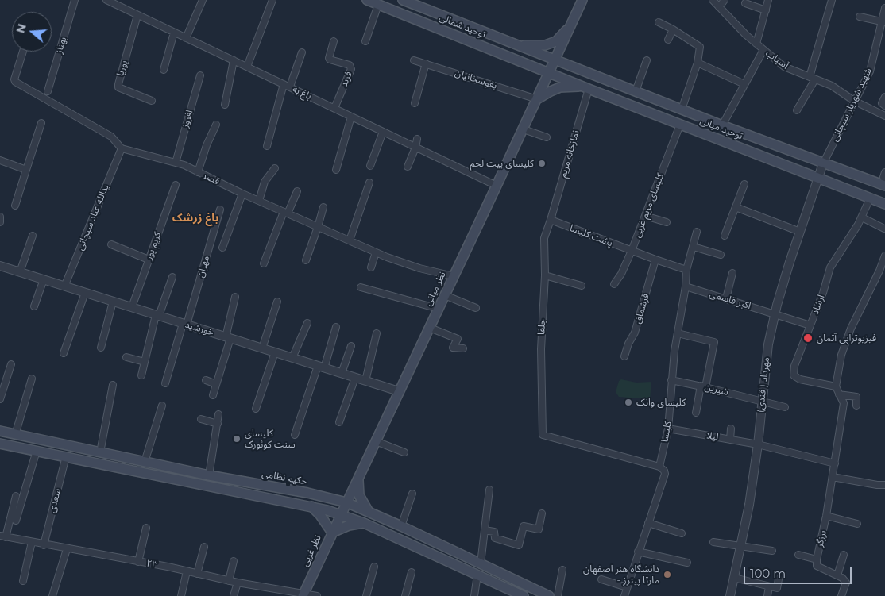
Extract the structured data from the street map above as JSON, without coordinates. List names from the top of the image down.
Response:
{
  "streets": {
    "main road": [
      "توحید شمالی",
      "توحید میانی",
      "نظر میانی",
      "حکیم نظامی",
      "نظر غربی"
    ],
    "street": [
      "بهناز",
      "آسیاب",
      "پوریا",
      "فرید",
      "بغوسخانیان",
      "باغ به",
      "شهید شهریار سیچانی",
      "افروز",
      "نمازخانه مریم",
      "قصر",
      "کلیسای مریم غربی",
      "یدالله عباد سیچانی",
      "پشت کلیسا",
      "کریم پور",
      "مهران",
      "اکبر قاسمی",
      "ارشاد",
      "قرشماق",
      "جلفا",
      "خورشید",
      "مهرداد ( قندی)",
      "شیرین",
      "کلیسا",
      "لیلا",
      "سعدی",
      "برزگر",
      "۲۳"
    ]
  },
  "crossings": [
    ["توحید شمالی", "توحید میانی"],
    ["توحید شمالی", "نظر میانی"],
    ["آسیاب", "شهید شهریار سیچانی"],
    ["پوریا", "باغ به"],
    ["فرید", "باغ به"],
    ["بغوسخانیان", "نظر میانی"],
    ["باغ به", "نظر میانی"],
    ["شهید شهریار سیچانی", "توحید میانی"],
    ["شهید شهریار سیچانی", "مهرداد ( قندی)"],
    ["افروز", "قصر"],
    ["توحید میانی", "نمازخانه مریم"],
    ["توحید میانی", "کلیسای مریم غربی"],
    ["توحید میانی", "نظر میانی"],
    ["توحید میانی", "ارشاد"],
    ["توحید میانی", "مهرداد ( قندی)"],
    ["نمازخانه مریم", "پشت کلیسا"],
    ["نمازخانه مریم", "جلفا"],
    ["قصر", "یدالله عباد سیچانی"],
    ["قصر", "نظر میانی"],
    ["کلیسای مریم غربی", "پشت کلیسا"],
    ["یدالله عباد سیچانی", "خورشید"],
    ["پشت کلیسا", "جلفا"],
    ["کریم پور", "خورشید"],
    ["مهران", "خورشید"],
    ["نظر میانی", "خورشید"],
    ["نظر میانی", "حکیم نظامی"],
    ["نظر میانی", "نظر غربی"],
    ["اکبر قاسمی", "ارشاد"],
    ["اکبر قاسمی", "مهرداد ( قندی)"],
    ["اکبر قاسمی", "کلیسا"],
    ["جلفا", "کلیسا"],
    ["مهرداد ( قندی)", "شیرین"],
    ["مهرداد ( قندی)", "لیلا"],
    ["شیرین", "کلیسا"],
    ["کلیسا", "لیلا"],
    ["لیلا", "برزگر"],
    ["سعدی", "۲۳"],
    ["نظر غربی", "۲۳"]
  ],
  "districts": ["باغ زرشک"],
  "places": [
    "کلیسای بیت لحم",
    "فیزیوتراپی آتمان",
    "کلیسای وانک",
    "کلیسای سنت کوئورک",
    "دانشگاه هنر اصفهان - مارتا پیترز"
  ],
  "scale_bar": "100 m",
  "north": "left"
}
